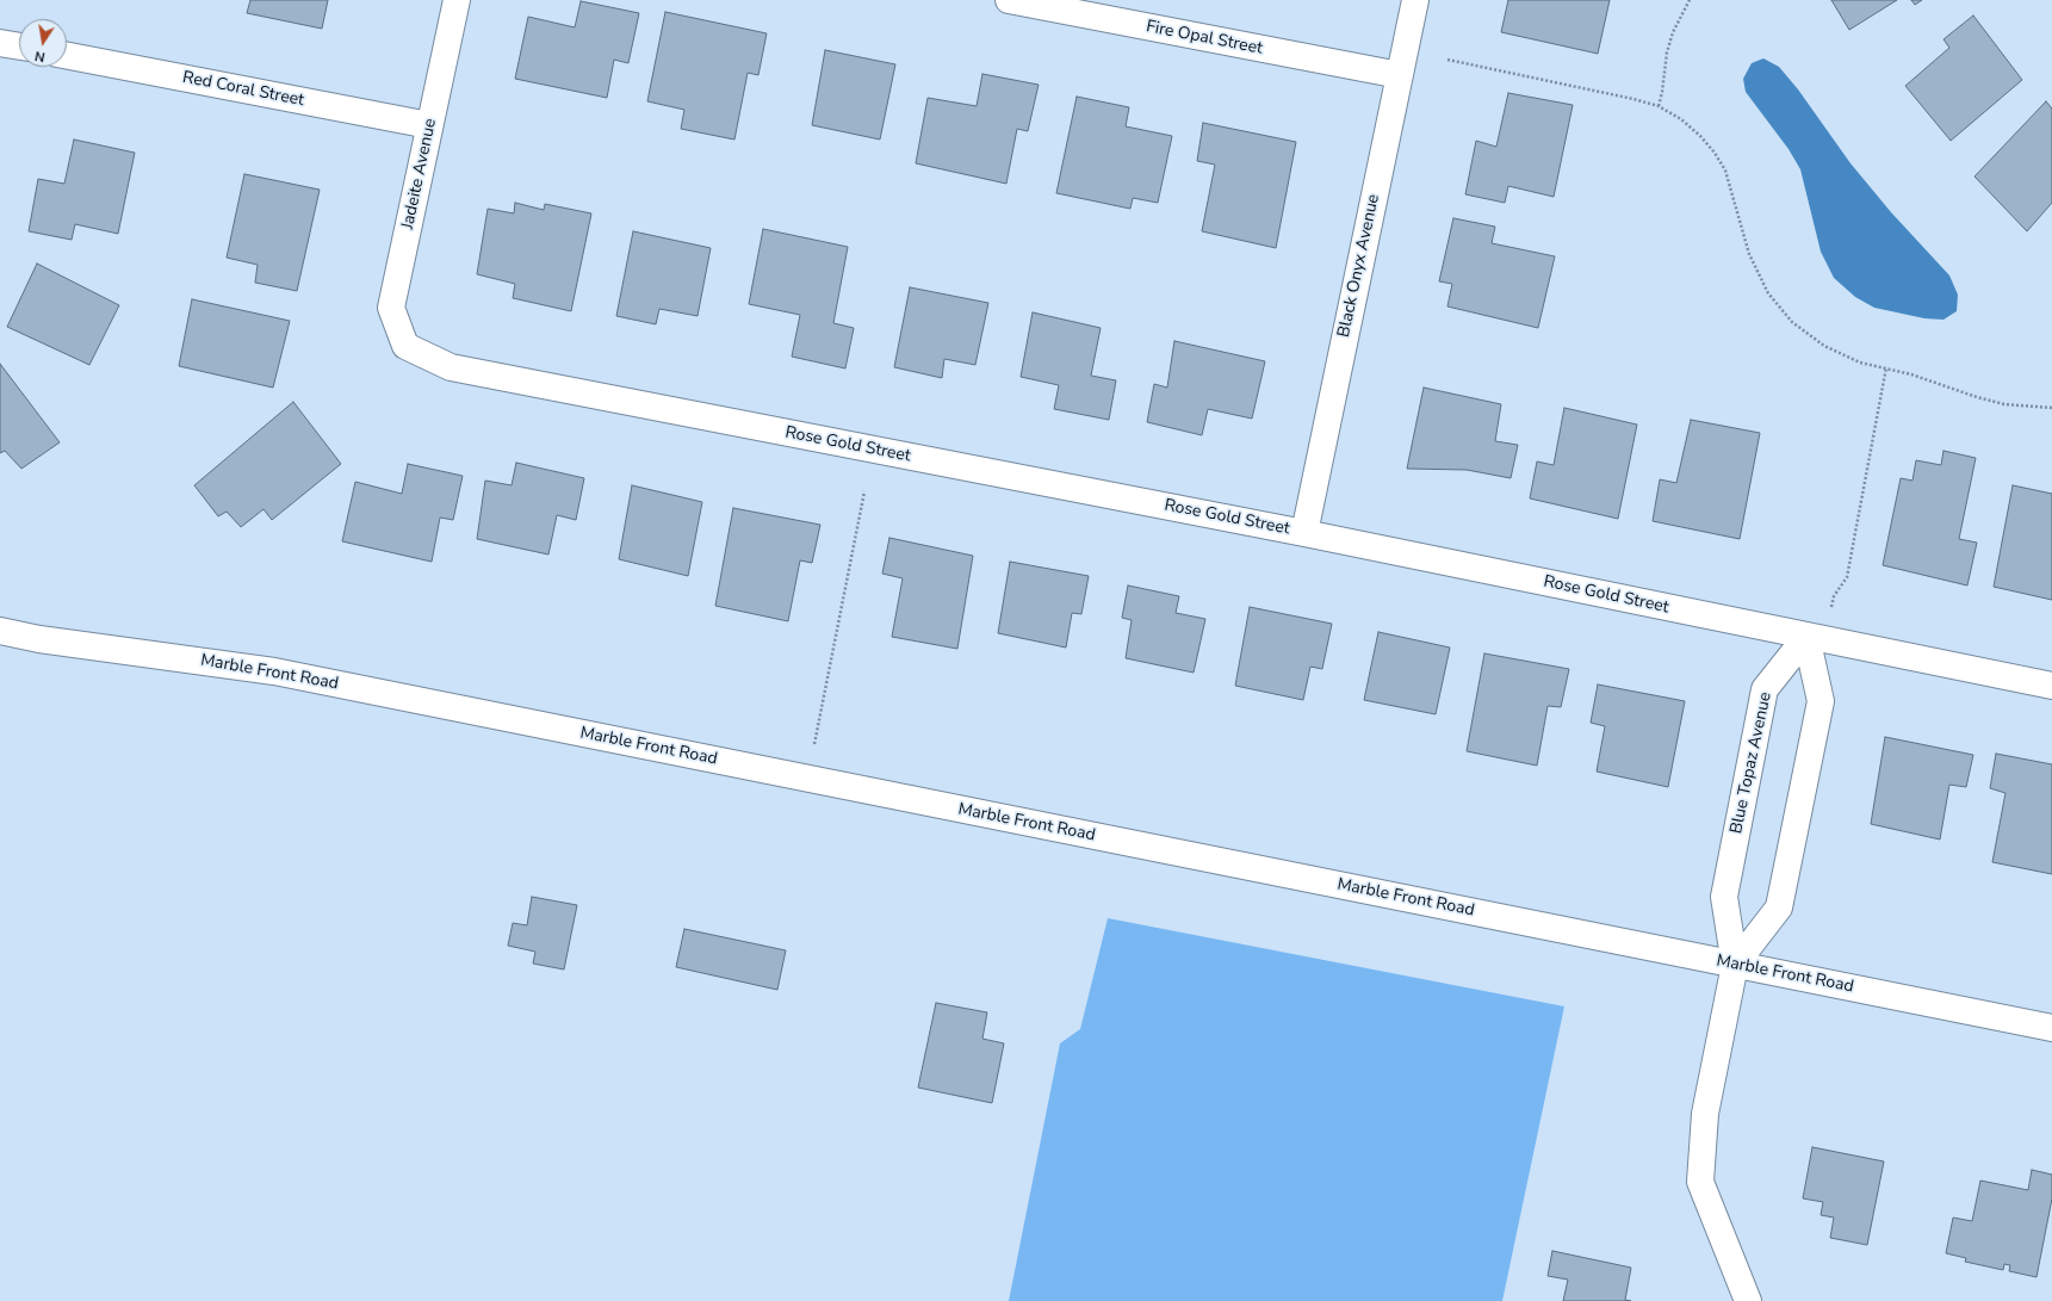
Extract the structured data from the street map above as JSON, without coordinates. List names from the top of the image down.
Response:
{
  "streets": {
    "street": [
      "Fire Opal Street",
      "Red Coral Street",
      "Jadeite Avenue",
      "Black Onyx Avenue",
      "Rose Gold Street",
      "Marble Front Road",
      "Blue Topaz Avenue"
    ]
  },
  "crossings": [
    ["Fire Opal Street", "Black Onyx Avenue"],
    ["Red Coral Street", "Jadeite Avenue"],
    ["Jadeite Avenue", "Rose Gold Street"],
    ["Black Onyx Avenue", "Rose Gold Street"],
    ["Rose Gold Street", "Blue Topaz Avenue"],
    ["Marble Front Road", "Blue Topaz Avenue"]
  ],
  "north": "bottom"
}
